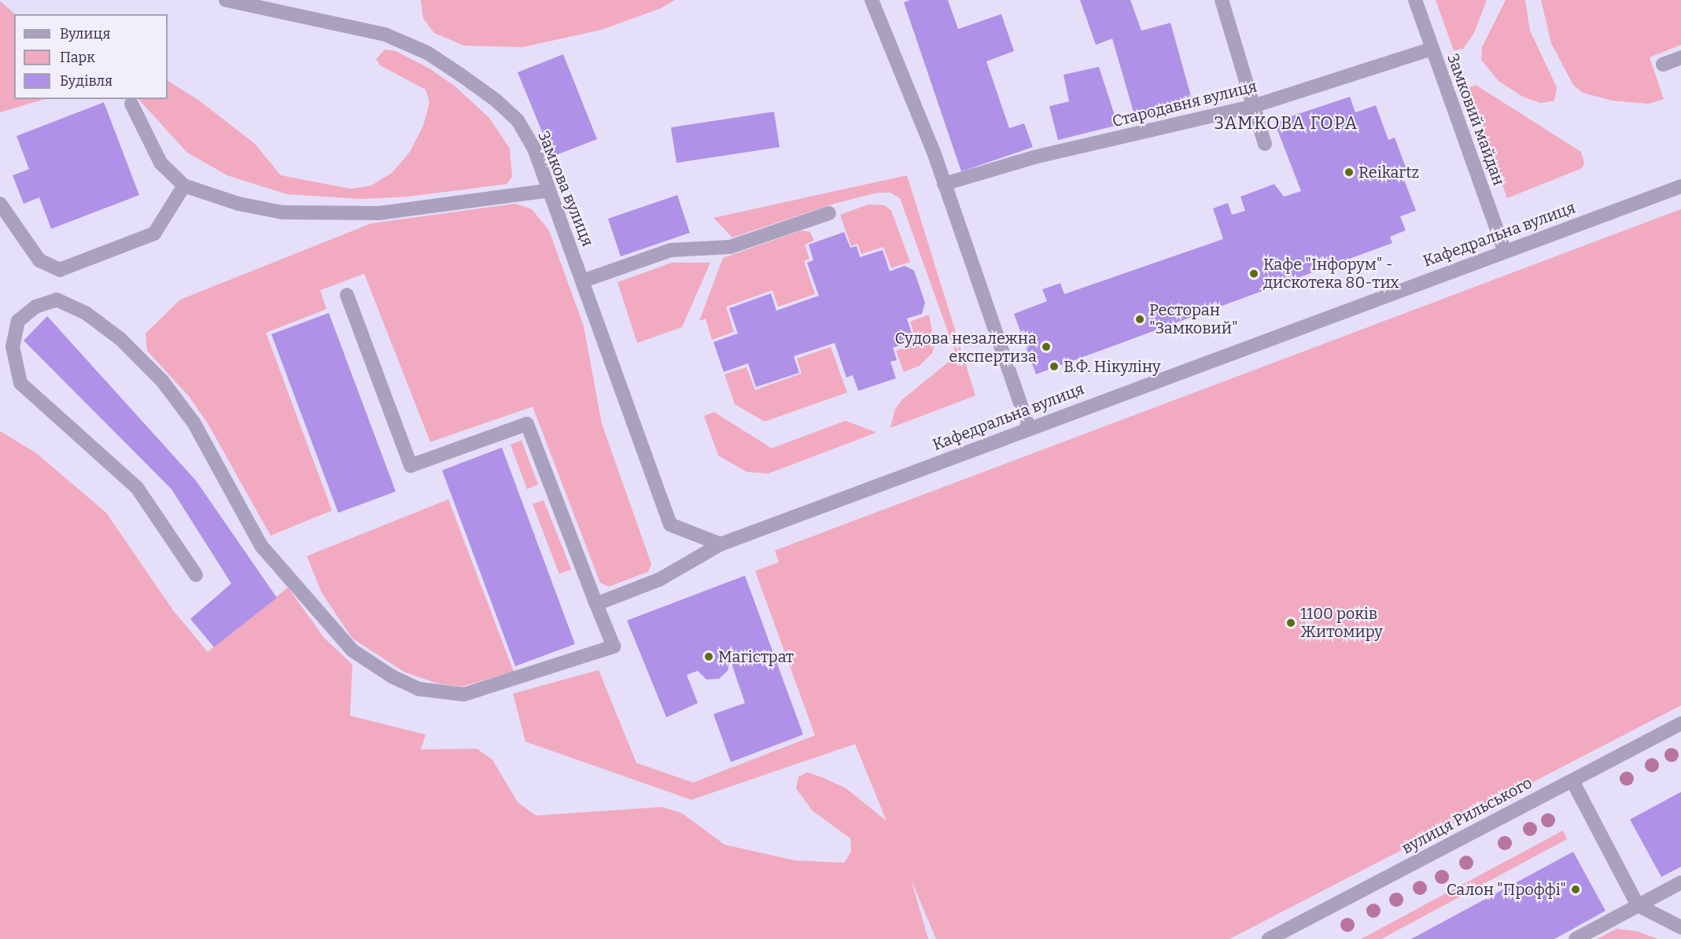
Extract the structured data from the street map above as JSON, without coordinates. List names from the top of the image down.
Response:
{
  "streets": {
    "street": [
      "Стародавня вулиця",
      "Замковий майдан",
      "Замкова вулиця",
      "Кафедральна вулиця",
      "вулиця Рильського"
    ]
  },
  "crossings": [
    ["Стародавня вулиця", "Замковий майдан"],
    ["Замковий майдан", "Кафедральна вулиця"],
    ["Замкова вулиця", "Кафедральна вулиця"]
  ],
  "districts": ["ЗАМКОВА ГОРА"],
  "places": [
    "Reikartz",
    "Кафе \"Інфорум\" - дискотека 80-тих",
    "Ресторан \"Замковий\"",
    "Судова незалежна експертиза",
    "В.Ф. Нікуліну",
    "1100 років Житомиру",
    "Магістрат",
    "Салон \"Проффі\""
  ],
  "legend": ["Вулиця", "Парк", "Будівля"]
}
